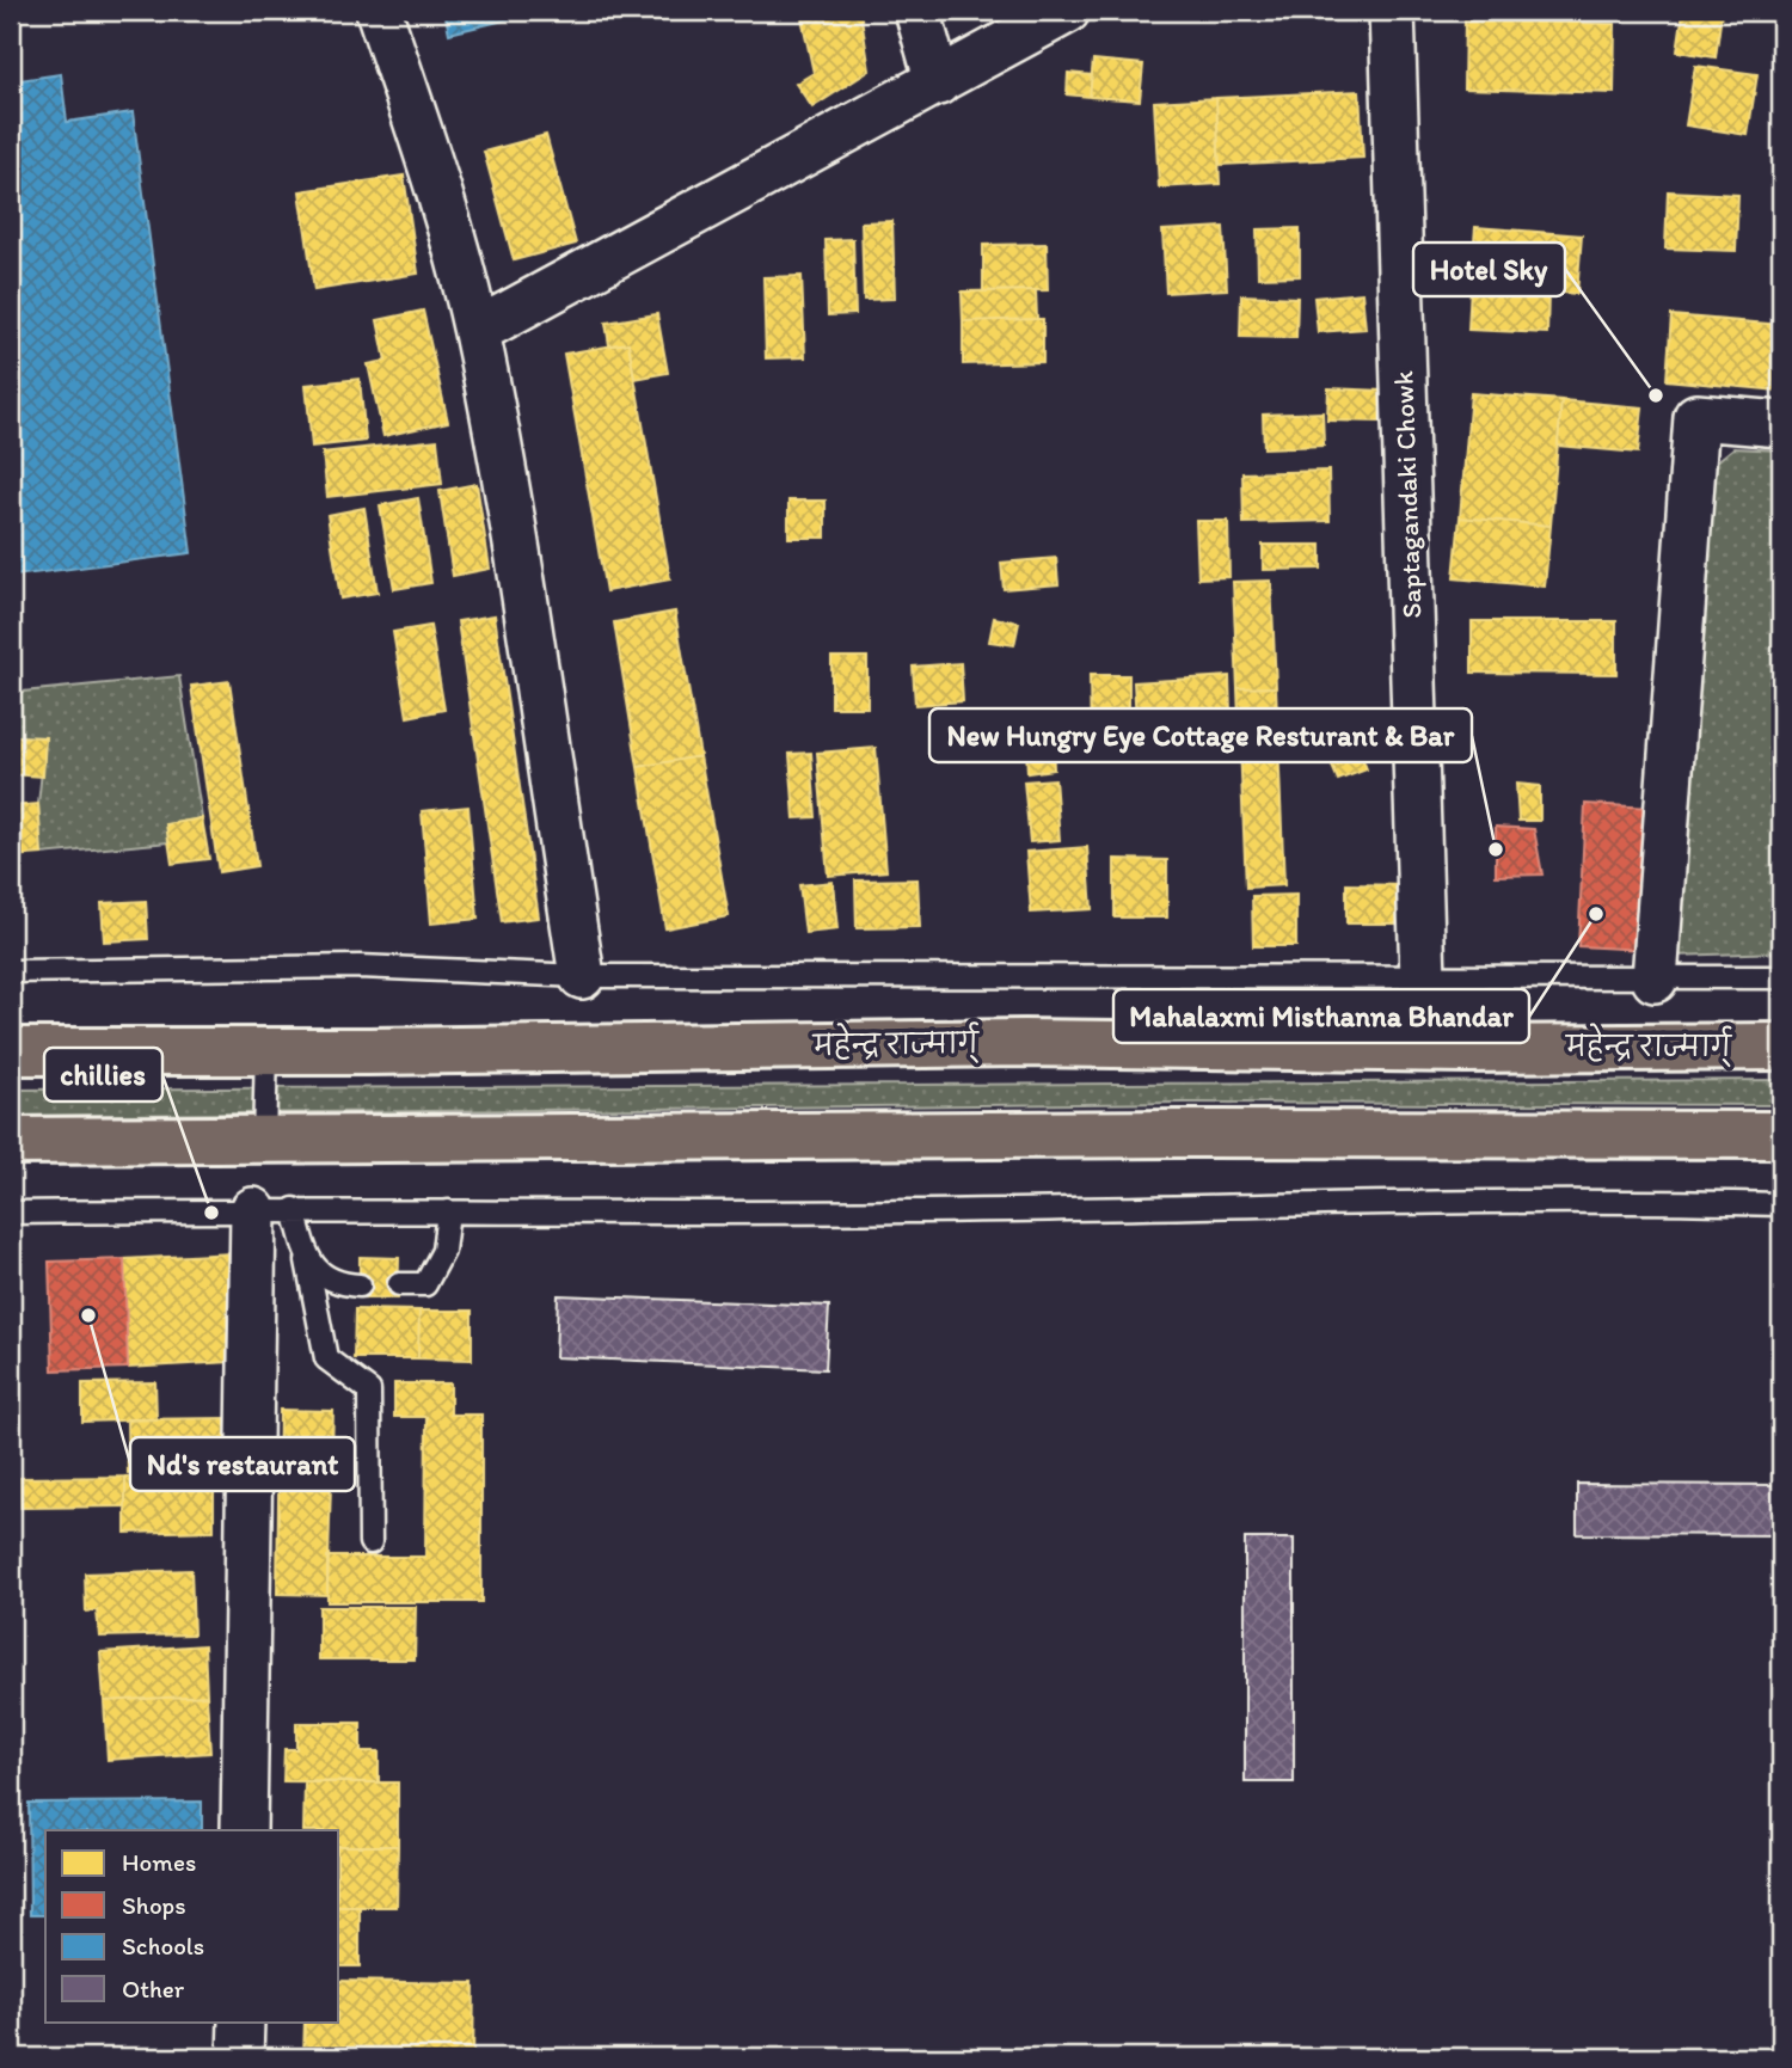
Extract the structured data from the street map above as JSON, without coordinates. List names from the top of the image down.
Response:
{
  "streets": {
    "highway": ["महेन्द्र राज्मार्ग्"],
    "street": ["Saptagandaki Chowk"]
  },
  "places": [
    "Hotel Sky",
    "New Hungry Eye Cottage Resturant & Bar",
    "Mahalaxmi Misthanna Bhandar",
    "chillies",
    "Nd's restaurant"
  ],
  "legend": [
    "Homes",
    "Shops",
    "Schools",
    "Other"
  ]
}
